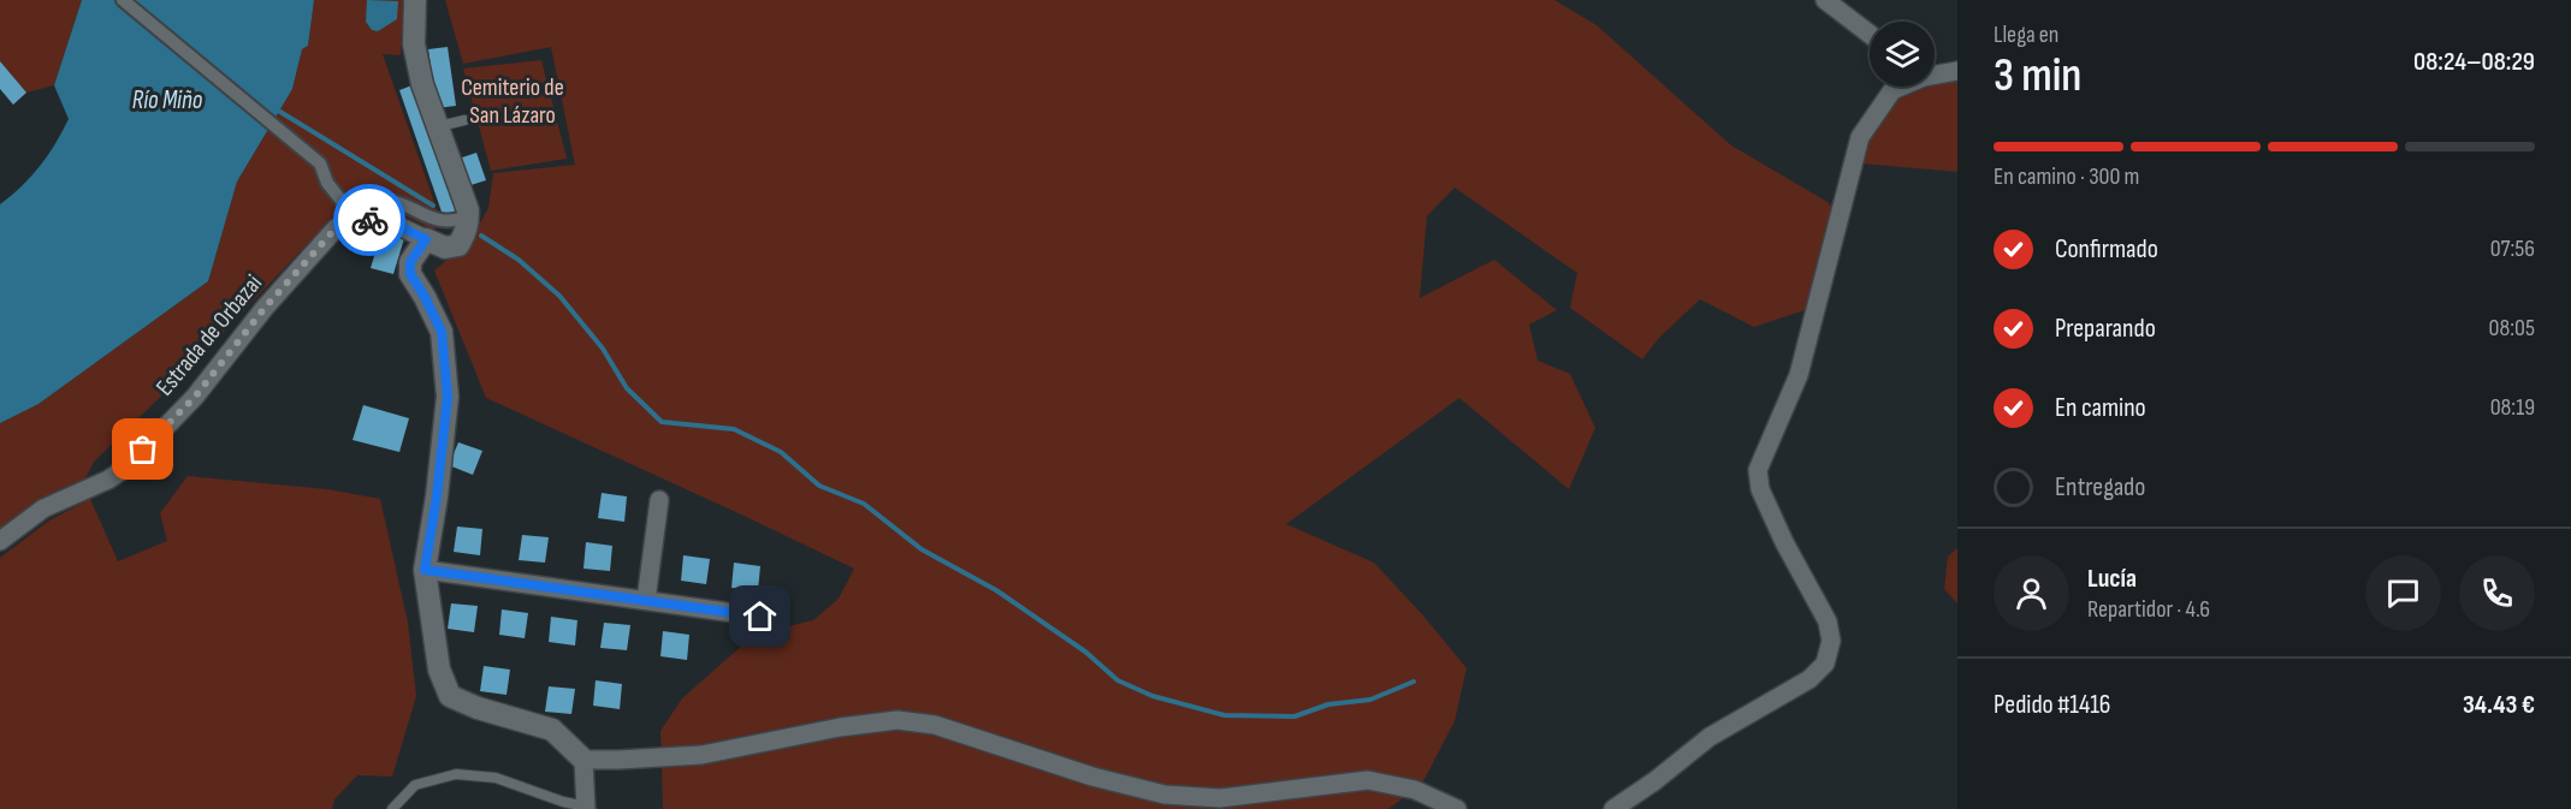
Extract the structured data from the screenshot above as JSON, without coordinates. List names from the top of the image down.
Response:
{
  "streets": {
    "street": ["Estrada de Orbazai"]
  },
  "water": ["Río Miño"],
  "parks": ["Cemiterio de San Lázaro"],
  "page": {
    "heading": ["3 min", "Llega en", "08:24–08:29"],
    "panel": [
      "Lucía",
      "Repartidor · 4.6",
      "Pedido #1416",
      "34.43 €"
    ],
    "bar": "En camino · 300 m",
    "list": [
      ["Confirmado", "07:56"],
      ["Preparando", "08:05"],
      ["En camino", "08:19"],
      "Entregado"
    ]
  }
}
